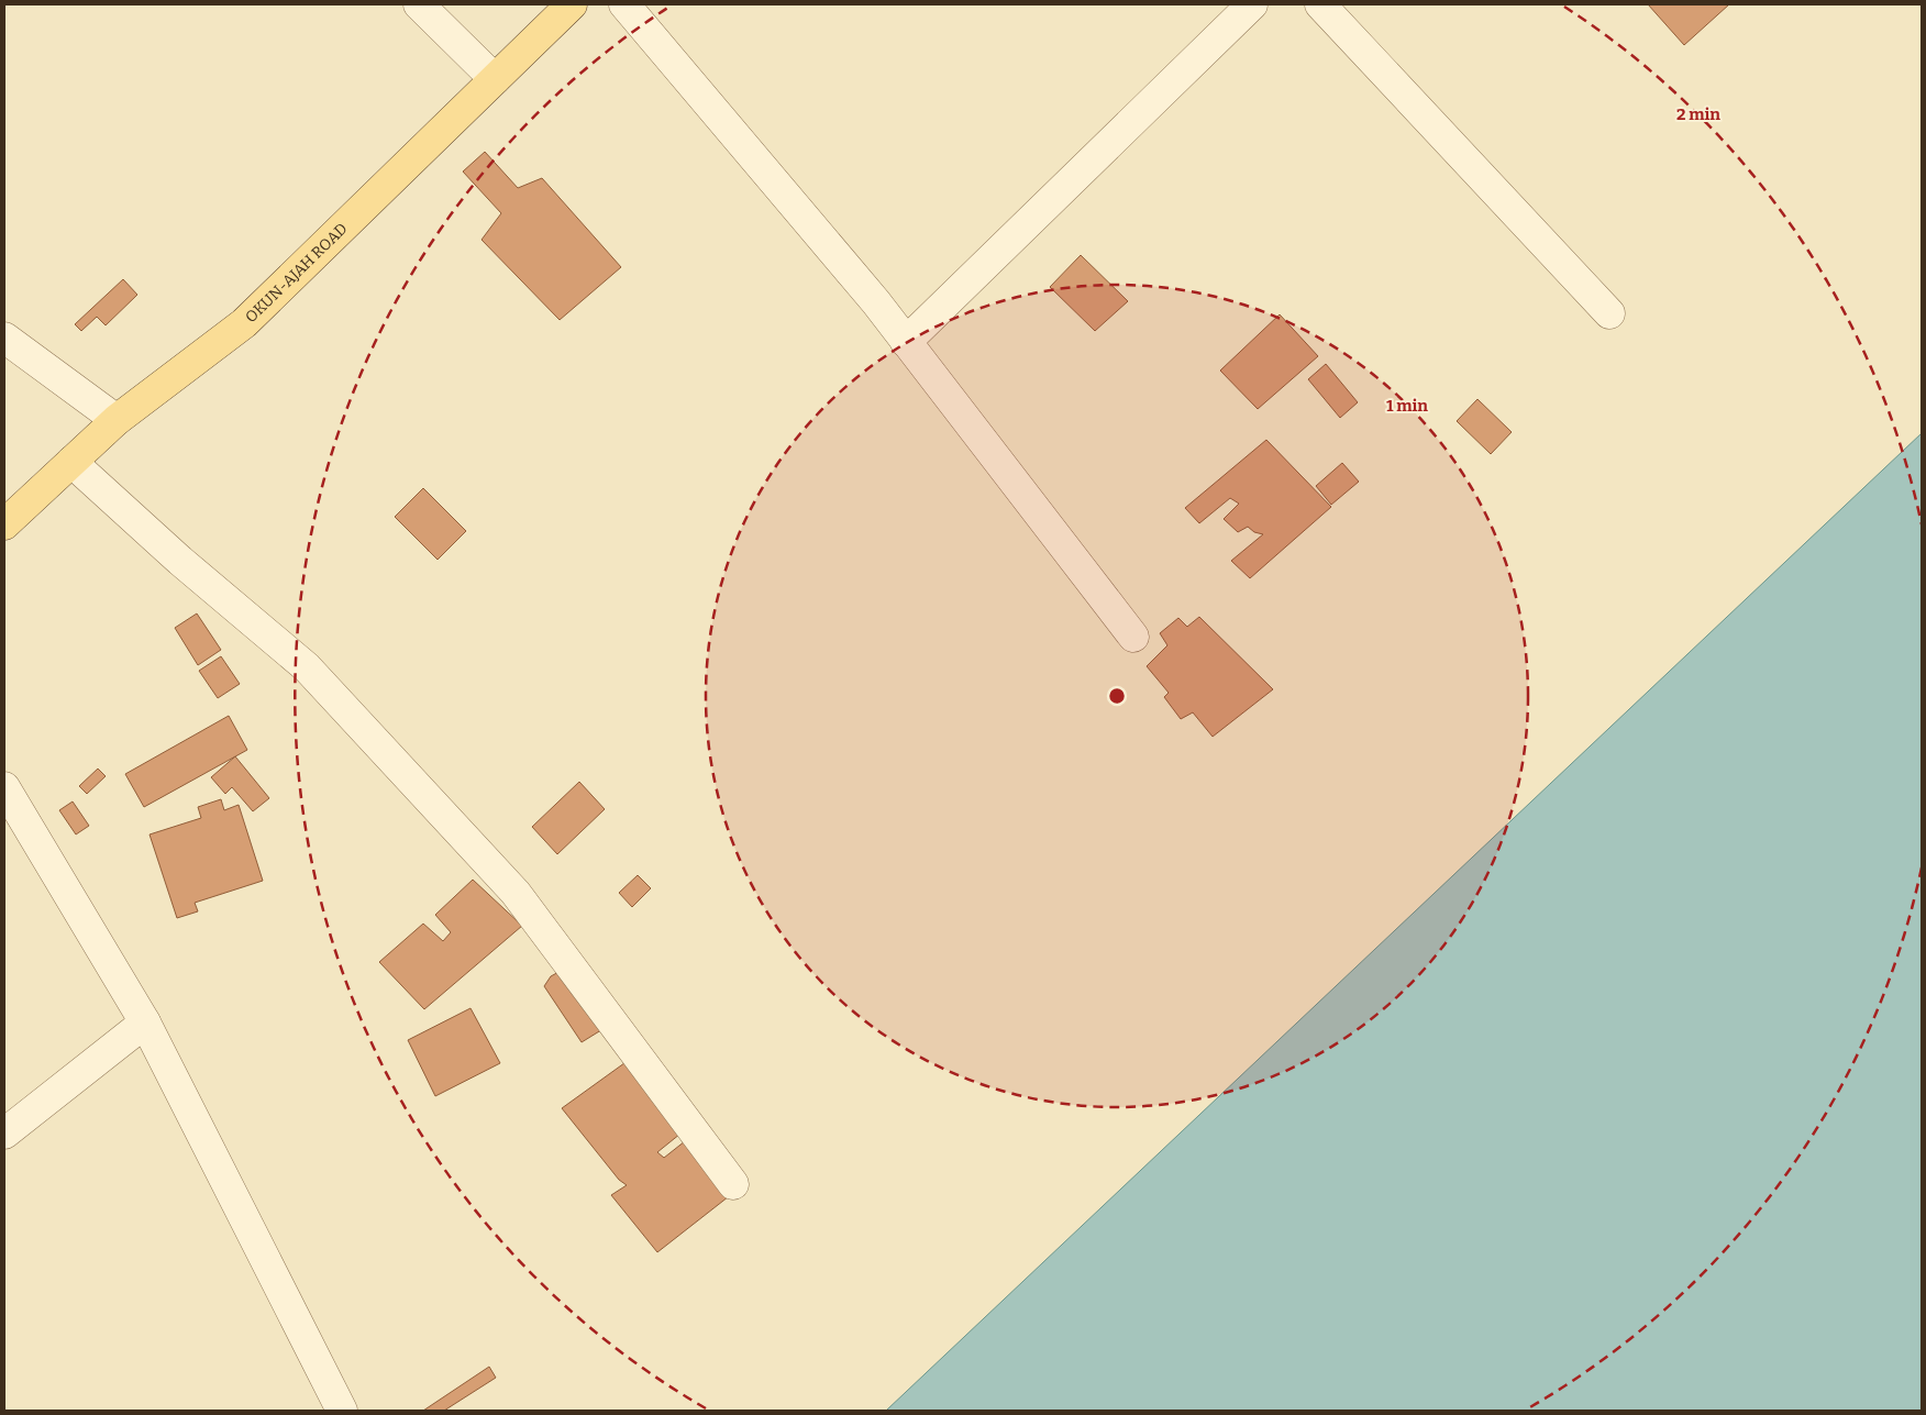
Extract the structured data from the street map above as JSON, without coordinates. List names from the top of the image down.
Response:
{
  "streets": {
    "main road": ["OKUN-AJAH ROAD"]
  },
  "rings": ["2 min", "1 min"]
}
